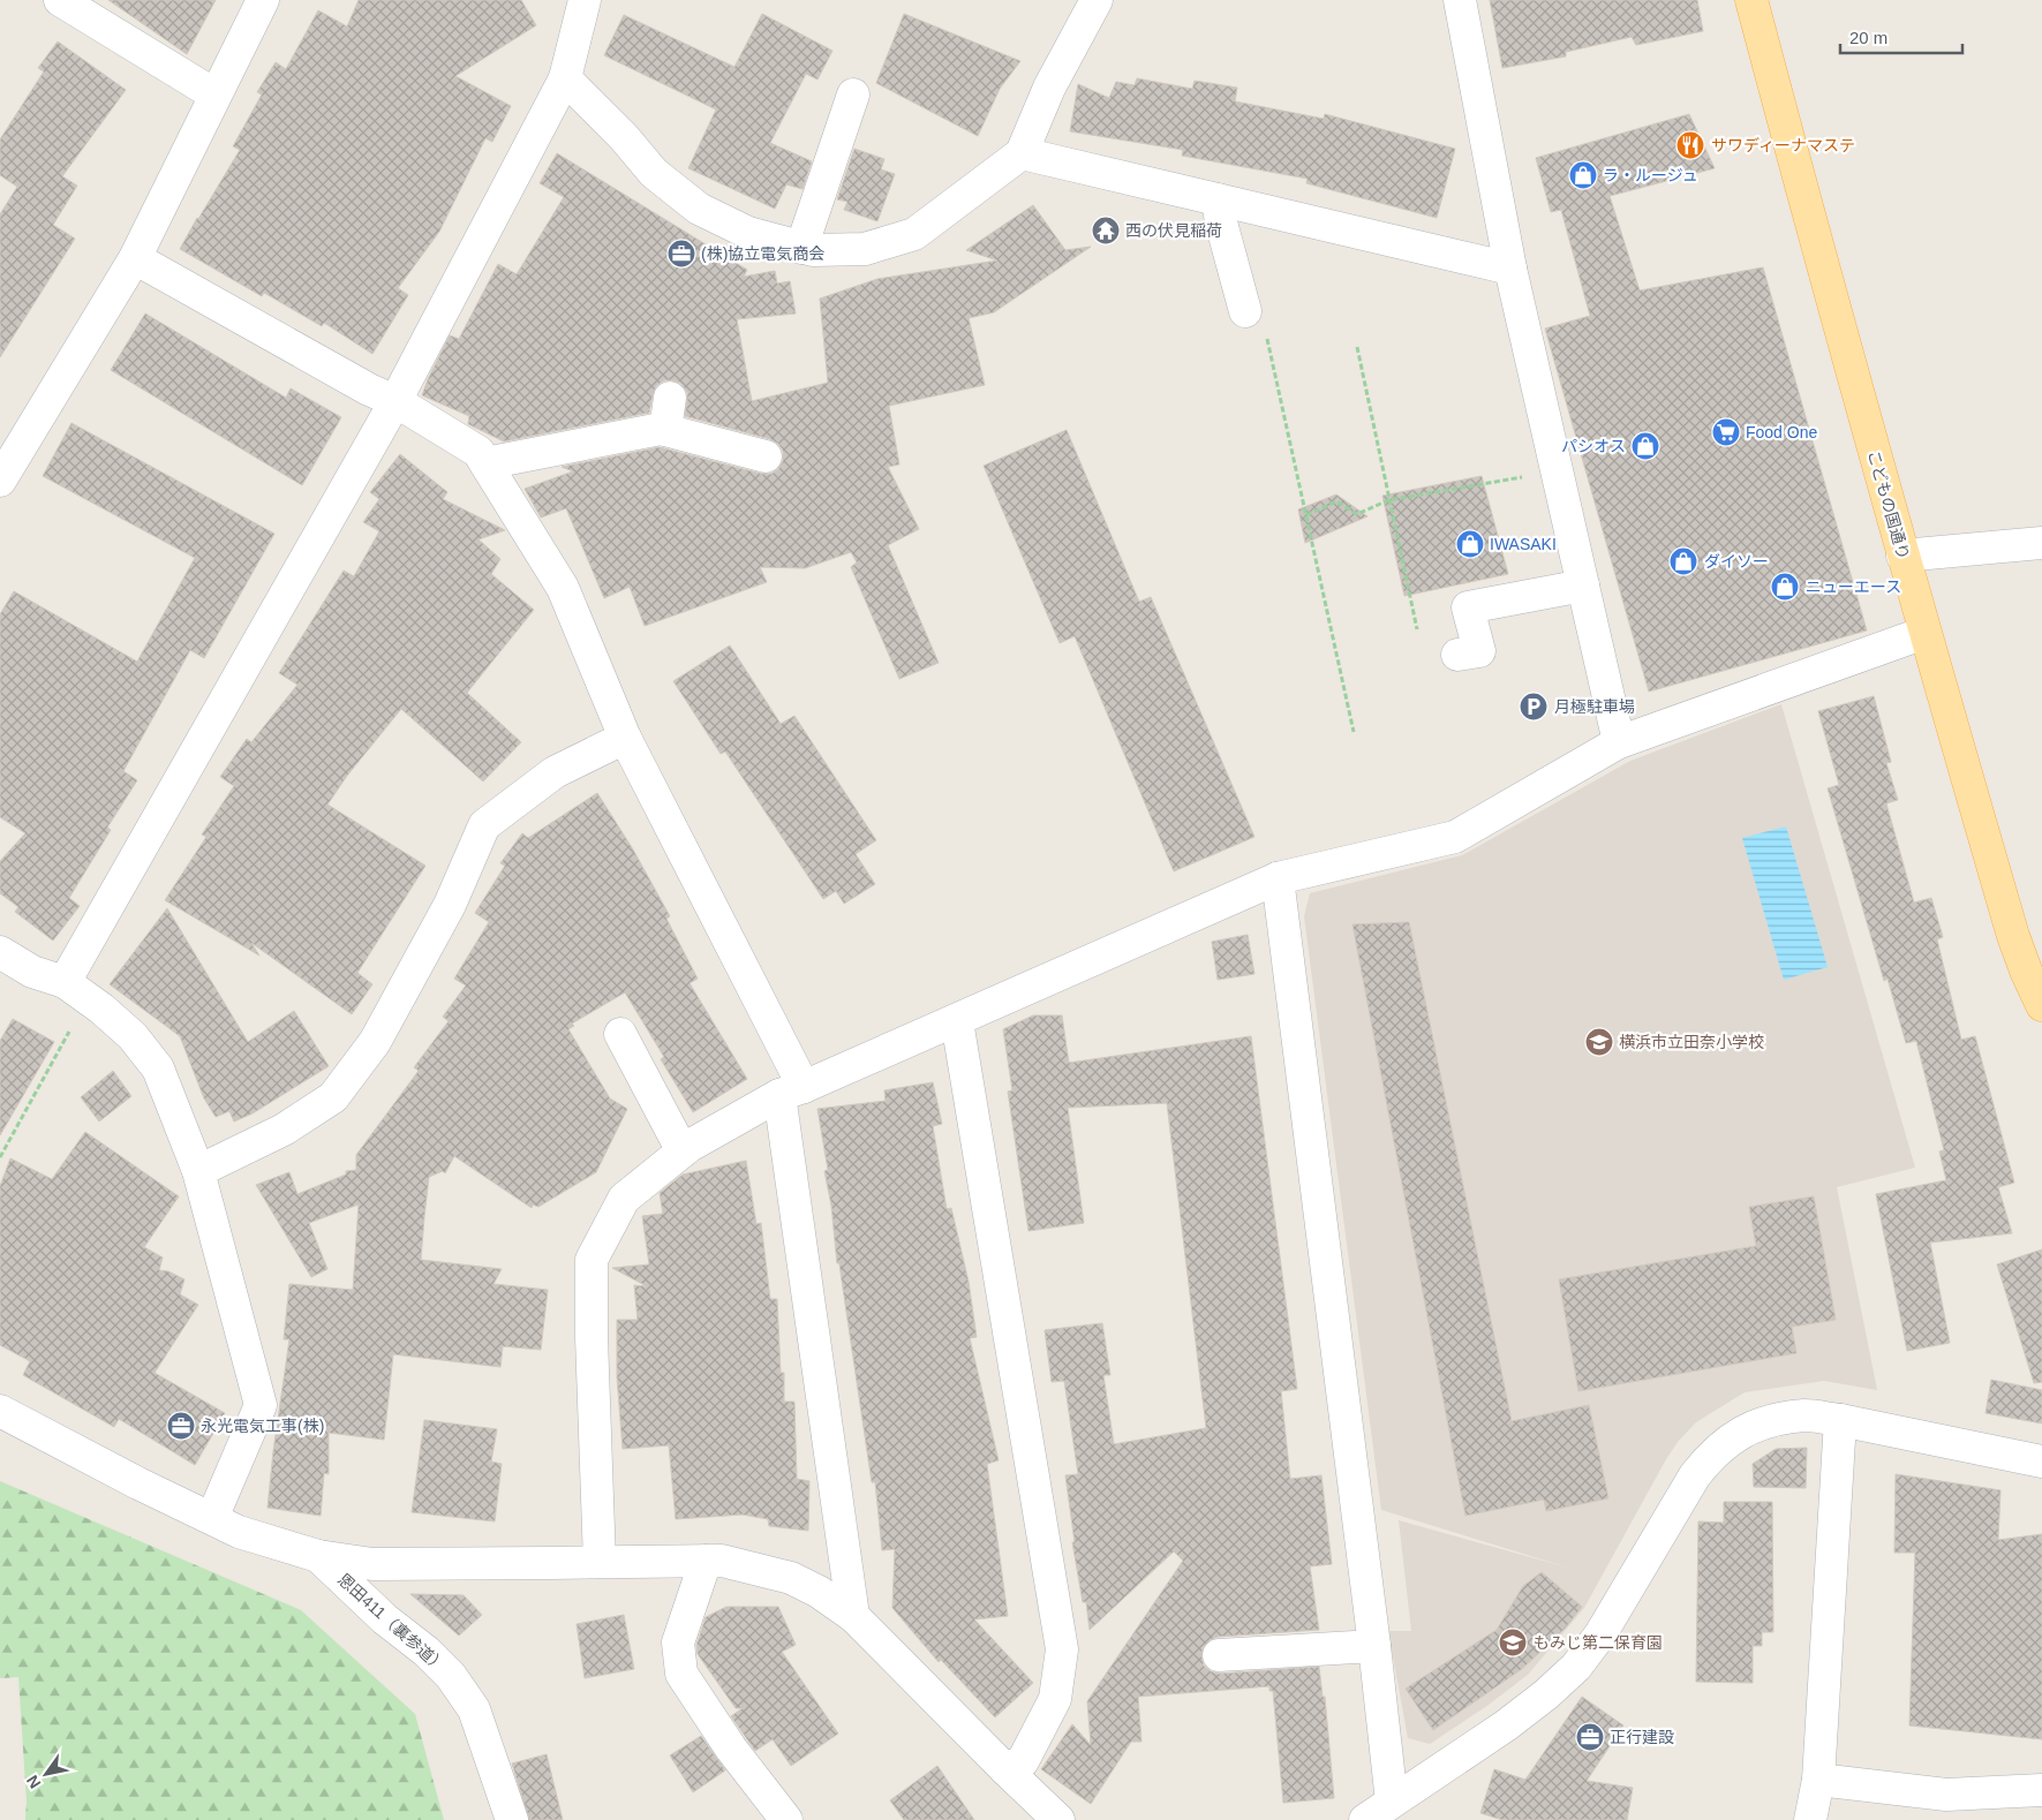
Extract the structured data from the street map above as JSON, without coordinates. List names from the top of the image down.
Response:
{
  "streets": {
    "main road": ["こどもの国通り"],
    "street": ["恩田411（裏参道）"]
  },
  "places": {
    "restaurant": ["サワディーナマステ"],
    "shop": [
      "ラ・ルージュ",
      "パシオス",
      "IWASAKI",
      "ダイソー",
      "ニューエース"
    ],
    "temple": ["西の伏見稲荷"],
    "office": ["(株)協立電気商会", "永光電気工事(株)", "正行建設"],
    "supermarket": ["Food One"],
    "parking": ["月極駐車場"],
    "school or university": ["横浜市立田奈小学校", "もみじ第二保育園"]
  },
  "scale_bar": "20 m",
  "north": "bottom left"
}
